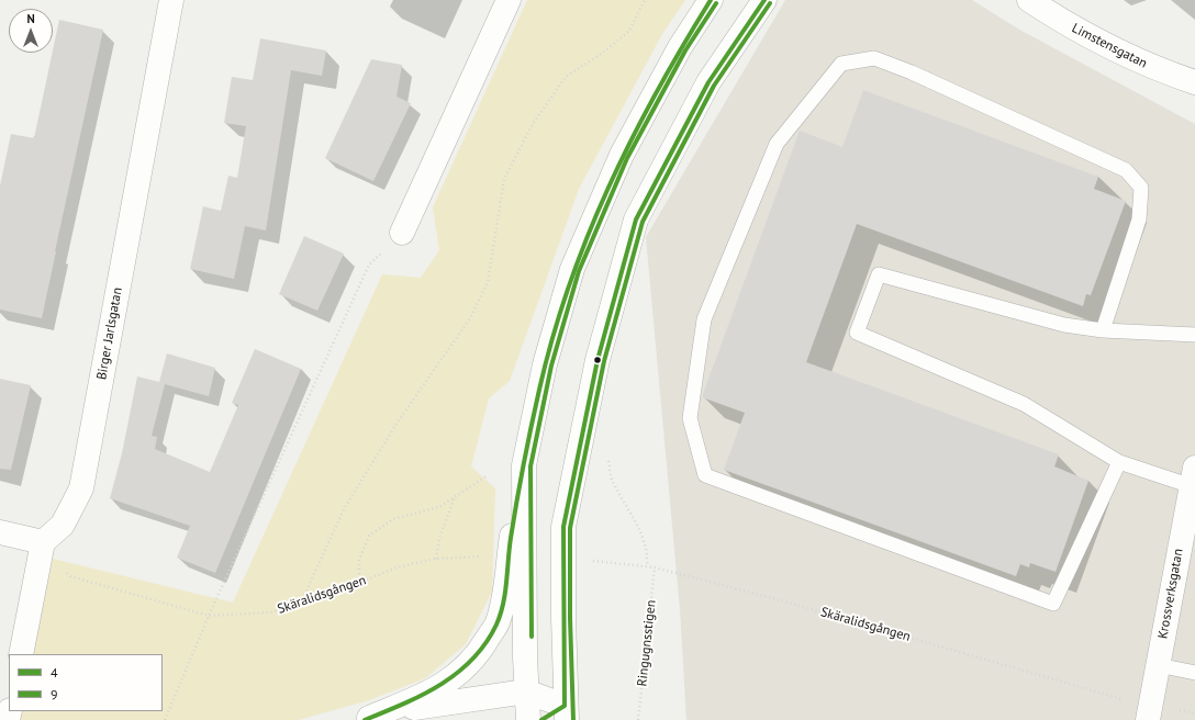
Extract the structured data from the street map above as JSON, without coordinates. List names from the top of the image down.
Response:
{
  "streets": {
    "main road": ["Limstensgatan", "Birger Jarlsgatan", "Krossverksgatan"],
    "path": ["Skäralidsgången", "Ringugnsstigen"]
  },
  "crossings": [
    ["Birger Jarlsgatan", "Skäralidsgången"],
    ["Krossverksgatan", "Skäralidsgången"],
    ["Skäralidsgången", "Ringugnsstigen"]
  ],
  "lines": ["transit line 4", "transit line 9"],
  "legend": ["4", "9"],
  "north": "top"
}
